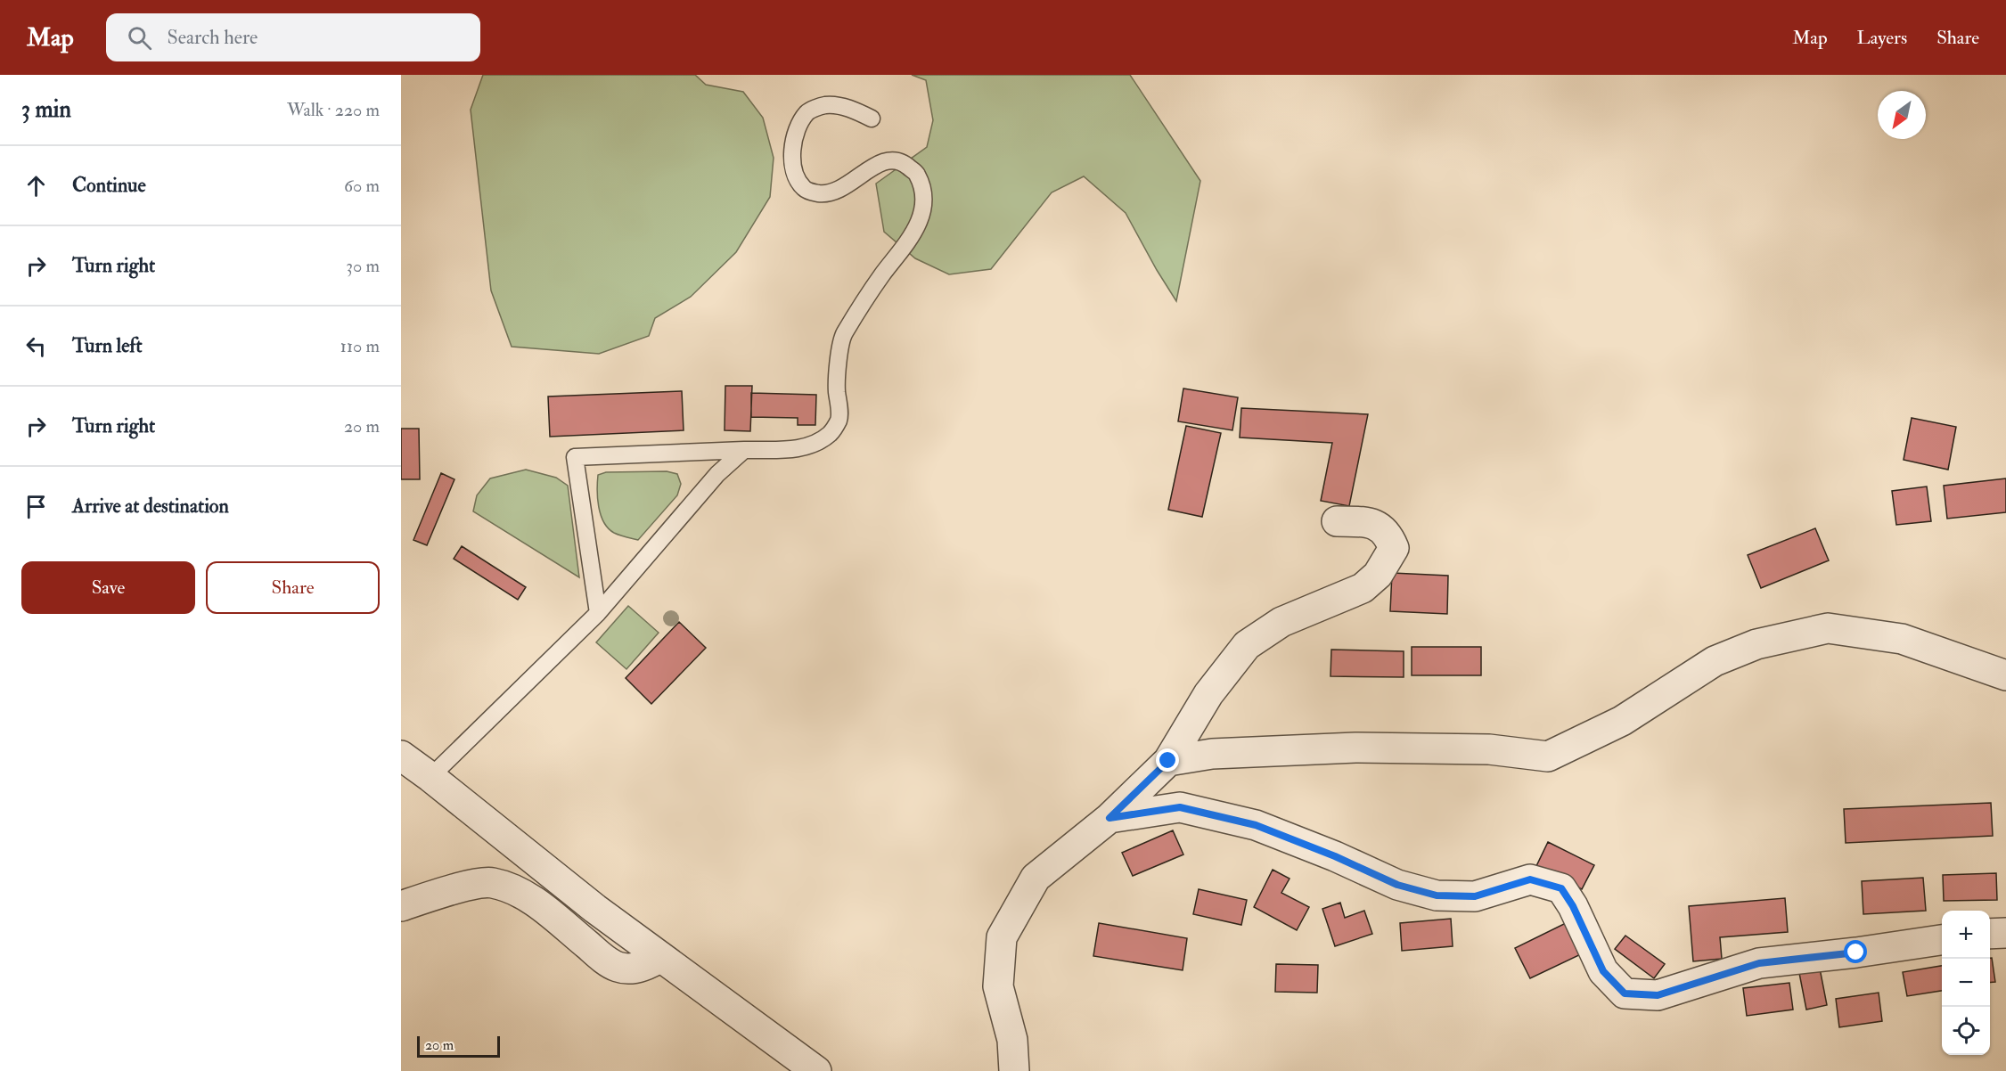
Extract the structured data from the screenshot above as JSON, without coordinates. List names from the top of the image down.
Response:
{
  "scale_bar": "20 m",
  "north": "bottom left",
  "page": {
    "header": "Map",
    "search": "Search here",
    "nav": ["Map", "Layers", "Share"],
    "heading": ["3 min", "Walk · 220 m"],
    "list": [
      ["Continue", "60 m"],
      ["Turn right", "30 m"],
      ["Turn left", "110 m"],
      ["Turn right", "20 m"],
      "Arrive at destination"
    ],
    "buttons": ["Save", "Share"],
    "map_buttons": ["+", "−"],
    "scale": "20 m"
  }
}
